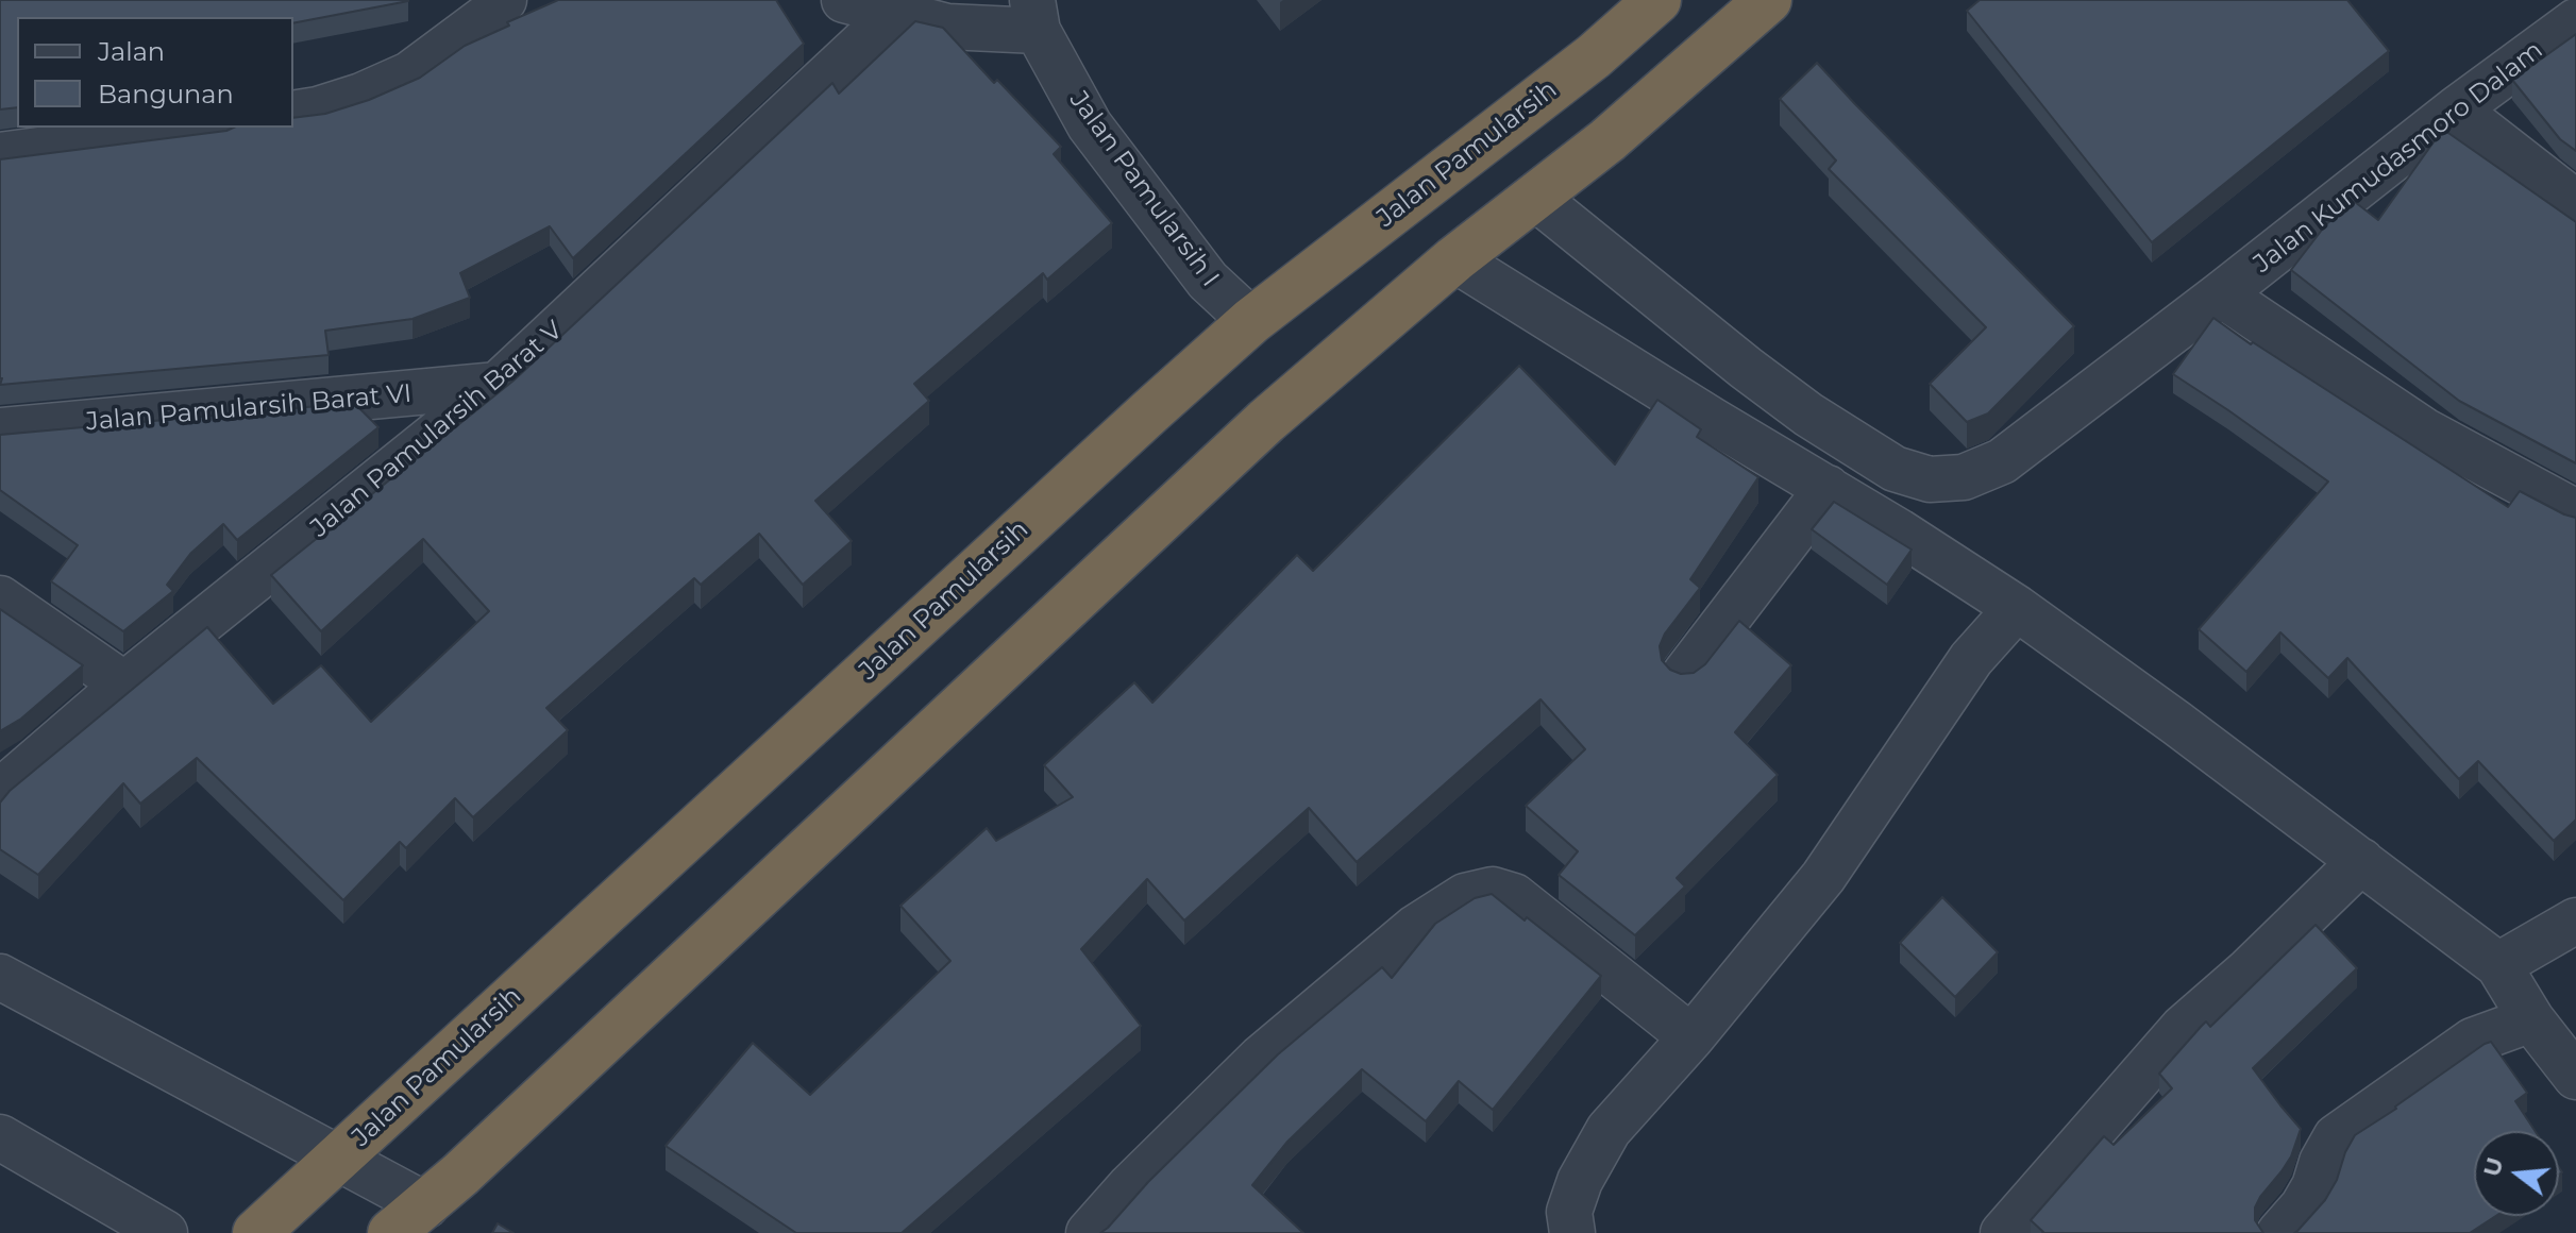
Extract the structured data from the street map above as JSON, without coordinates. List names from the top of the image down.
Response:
{
  "streets": {
    "highway": ["Jalan Pamularsih"],
    "street": [
      "Jalan Kumudasmoro Dalam",
      "Jalan Pamularsih I",
      "Jalan Pamularsih Barat VI",
      "Jalan Pamularsih Barat V"
    ]
  },
  "crossings": [
    ["Jalan Pamularsih", "Jalan Pamularsih I"],
    ["Jalan Pamularsih Barat VI", "Jalan Pamularsih Barat V"]
  ],
  "legend": ["Jalan", "Bangunan"],
  "north": "left"
}
